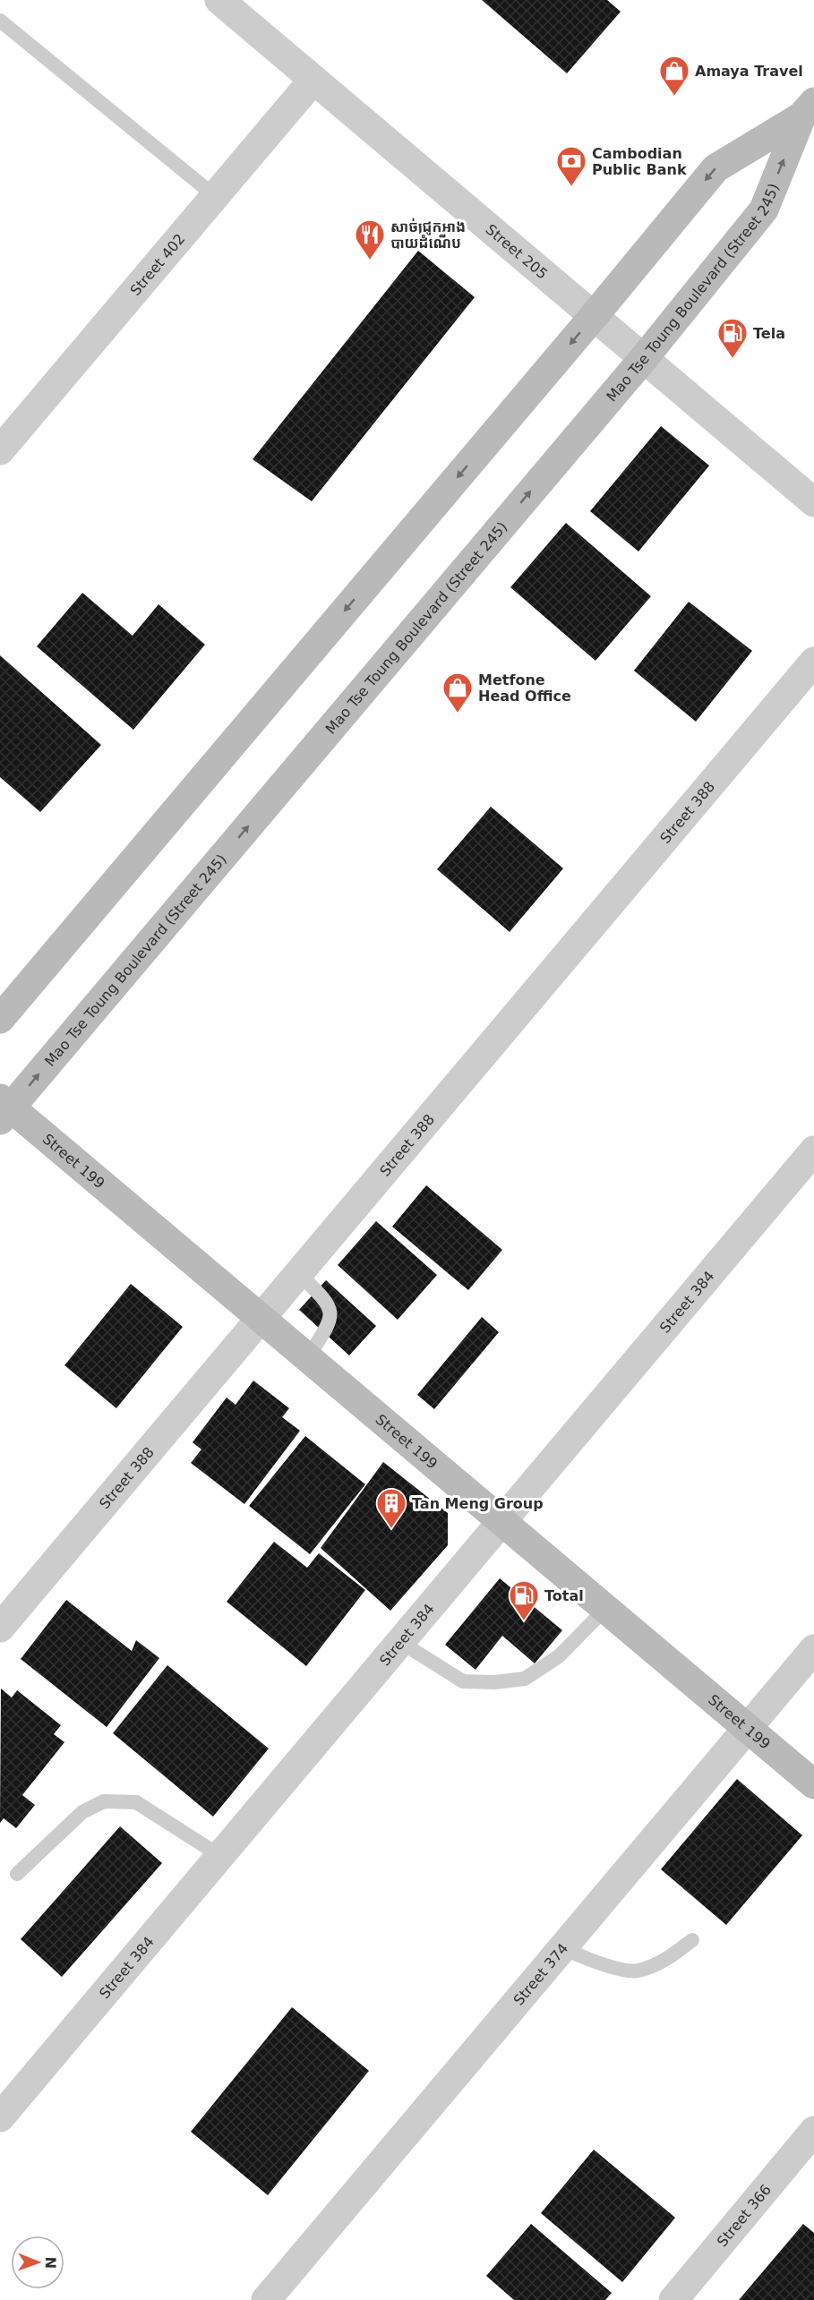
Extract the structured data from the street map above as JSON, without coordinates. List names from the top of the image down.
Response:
{
  "streets": {
    "main road": ["Mao Tse Toung Boulevard (Street 245)", "Street 199"],
    "street": [
      "Street 205",
      "Street 402",
      "Street 388",
      "Street 384",
      "Street 374",
      "Street 366"
    ]
  },
  "crossings": [
    ["Street 205", "Street 402"],
    ["Street 205", "Mao Tse Toung Boulevard (Street 245)"],
    ["Mao Tse Toung Boulevard (Street 245)", "Street 199"],
    ["Street 388", "Street 199"],
    ["Street 199", "Street 384"],
    ["Street 199", "Street 374"]
  ],
  "places": {
    "shop": ["Amaya Travel", "Metfone Head Office"],
    "bank": ["Cambodian Public Bank"],
    "restaurant": ["សាច់ជ្រូកអាង បាយដំណើប"],
    "fuel station": ["Tela", "Total"],
    "building": ["Tan Meng Group"]
  },
  "north": "right"
}
